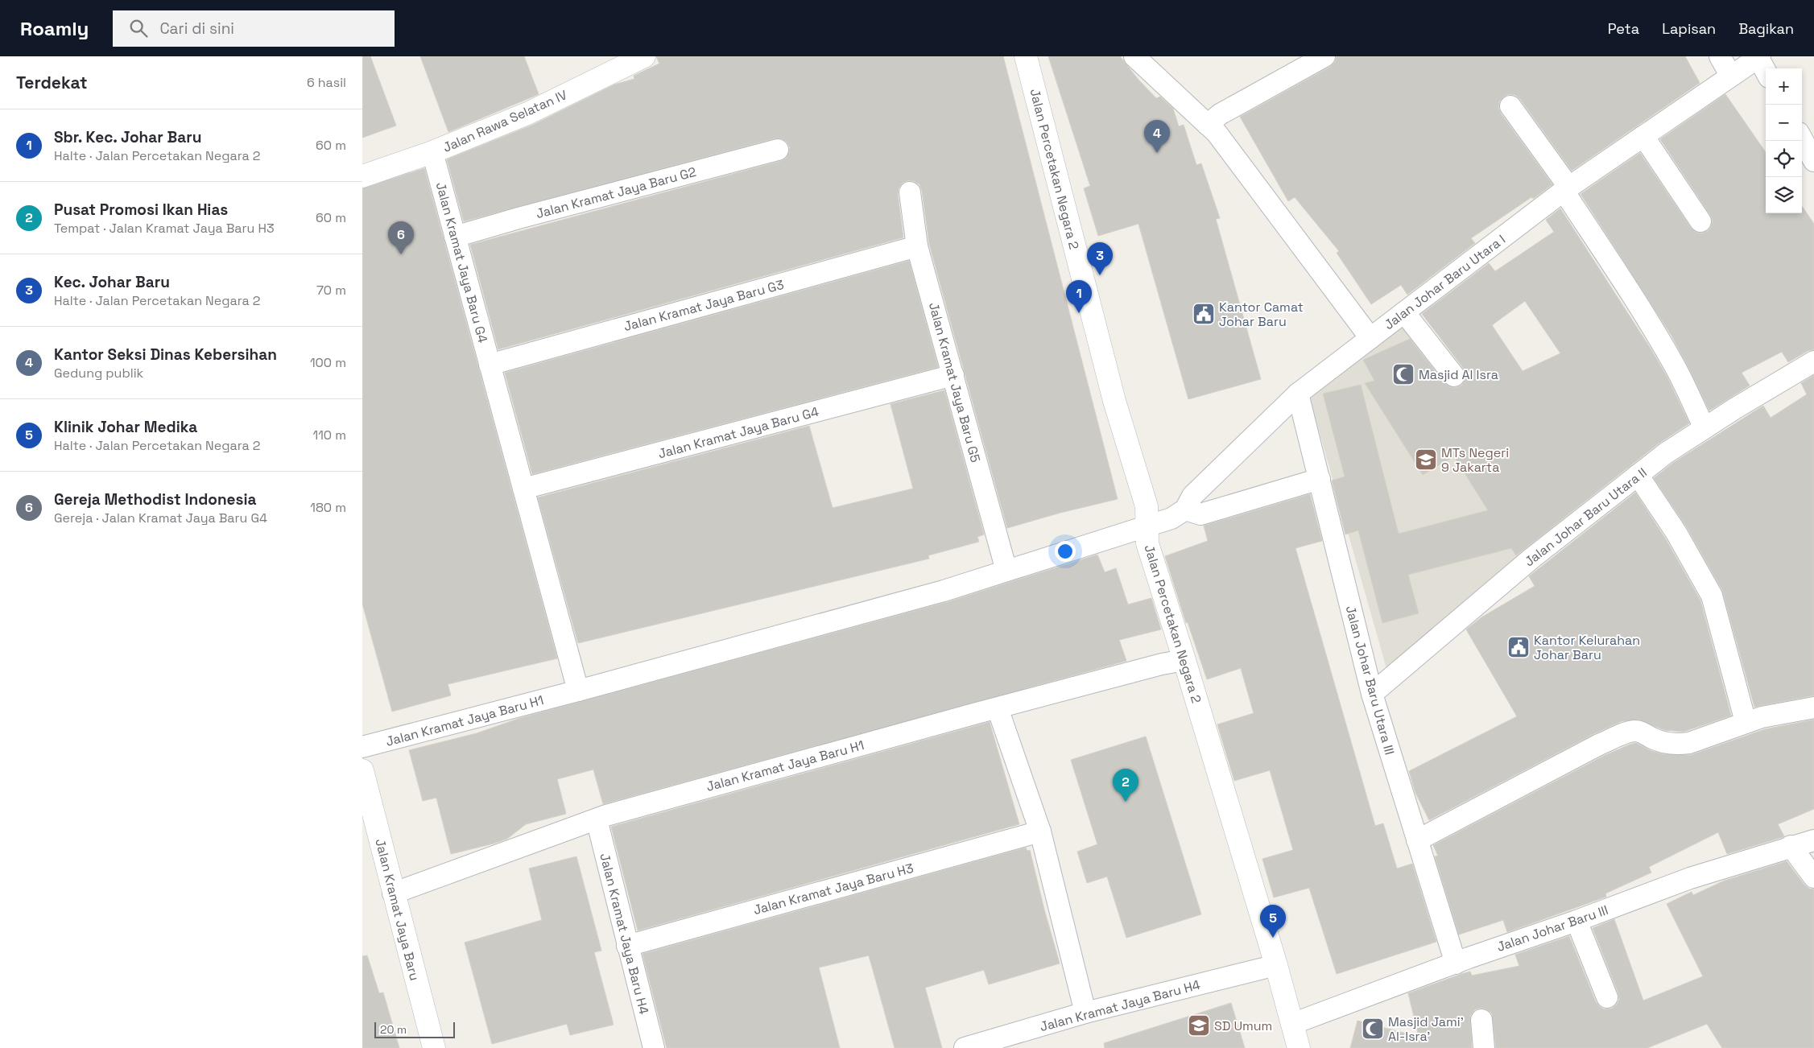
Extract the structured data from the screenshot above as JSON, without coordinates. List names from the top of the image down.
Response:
{
  "streets": {
    "street": [
      "Jalan Rawa Selatan IV",
      "Jalan Percetakan Negara 2",
      "Jalan Kramat Jaya Baru G2",
      "Jalan Kramat Jaya Baru G4",
      "Jalan Johar Baru Utara I",
      "Jalan Kramat Jaya Baru G3",
      "Jalan Kramat Jaya Baru G5",
      "Jalan Johar Baru Utara II",
      "Jalan Johar Baru Utara III",
      "Jalan Kramat Jaya Baru H1",
      "Jalan Kramat Jaya Baru H3",
      "Jalan Kramat Jaya Baru",
      "Jalan Johar Baru III",
      "Jalan Kramat Jaya Baru H4"
    ]
  },
  "crossings": [
    ["Jalan Rawa Selatan IV", "Jalan Kramat Jaya Baru G4"],
    ["Jalan Percetakan Negara 2", "Jalan Johar Baru Utara I"],
    ["Jalan Percetakan Negara 2", "Jalan Kramat Jaya Baru H1"],
    ["Jalan Percetakan Negara 2", "Jalan Johar Baru III"],
    ["Jalan Percetakan Negara 2", "Jalan Kramat Jaya Baru H4"],
    ["Jalan Kramat Jaya Baru G2", "Jalan Kramat Jaya Baru G4"],
    ["Jalan Kramat Jaya Baru G4", "Jalan Kramat Jaya Baru G3"],
    ["Jalan Kramat Jaya Baru G4", "Jalan Kramat Jaya Baru G5"],
    ["Jalan Kramat Jaya Baru G4", "Jalan Kramat Jaya Baru H1"],
    ["Jalan Johar Baru Utara I", "Jalan Johar Baru Utara III"],
    ["Jalan Johar Baru Utara I", "Jalan Kramat Jaya Baru H1"],
    ["Jalan Kramat Jaya Baru G3", "Jalan Kramat Jaya Baru G5"],
    ["Jalan Kramat Jaya Baru G5", "Jalan Kramat Jaya Baru H1"],
    ["Jalan Johar Baru Utara II", "Jalan Johar Baru Utara III"],
    ["Jalan Johar Baru Utara III", "Jalan Johar Baru III"],
    ["Jalan Kramat Jaya Baru H1", "Jalan Kramat Jaya Baru"],
    ["Jalan Kramat Jaya Baru H1", "Jalan Kramat Jaya Baru H4"],
    ["Jalan Kramat Jaya Baru H3", "Jalan Kramat Jaya Baru H4"]
  ],
  "places": {
    "public building": ["Kantor Camat Johar Baru", "Kantor Kelurahan Johar Baru"],
    "mosque": ["Masjid Al Isra", "Masjid Jami' Al-Isra'"],
    "school or university": ["MTs Negeri 9 Jakarta", "SD Umum"]
  },
  "scale_bar": "20 m",
  "page": {
    "header": "Roamly",
    "search": "Cari di sini",
    "nav": ["Peta", "Lapisan", "Bagikan"],
    "heading": ["Terdekat", "6 hasil"],
    "map_buttons": ["+", "−"],
    "list": [
      {
        "mark": "1",
        "name": "Sbr. Kec. Johar Baru",
        "note": "Halte · Jalan Percetakan Negara 2",
        "value": "60 m"
      },
      {
        "mark": "2",
        "name": "Pusat Promosi Ikan Hias",
        "note": "Tempat · Jalan Kramat Jaya Baru H3",
        "value": "60 m"
      },
      {
        "mark": "3",
        "name": "Kec. Johar Baru",
        "note": "Halte · Jalan Percetakan Negara 2",
        "value": "70 m"
      },
      {
        "mark": "4",
        "name": "Kantor Seksi Dinas Kebersihan",
        "note": "Gedung publik",
        "value": "100 m"
      },
      {
        "mark": "5",
        "name": "Klinik Johar Medika",
        "note": "Halte · Jalan Percetakan Negara 2",
        "value": "110 m"
      },
      {
        "mark": "6",
        "name": "Gereja Methodist Indonesia",
        "note": "Gereja · Jalan Kramat Jaya Baru G4",
        "value": "180 m"
      }
    ],
    "pins": [
      "4",
      "6",
      "3",
      "1",
      "2",
      "5"
    ],
    "scale": "20 m"
  }
}
